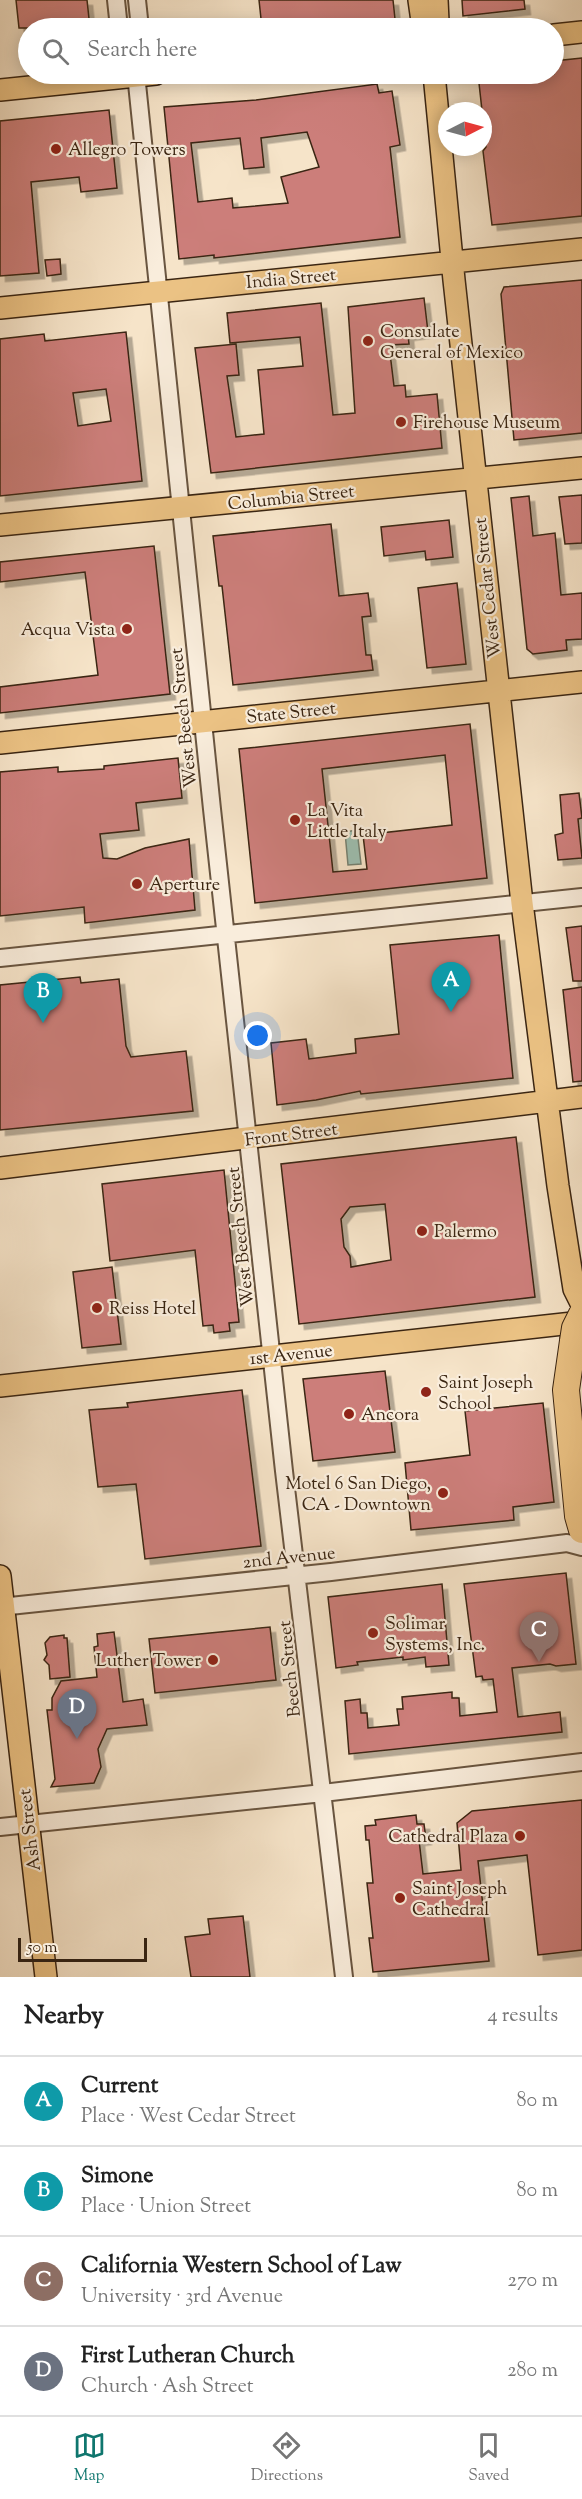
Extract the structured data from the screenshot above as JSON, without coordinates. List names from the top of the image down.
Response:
{
  "streets": {
    "main road": [
      "India Street",
      "Columbia Street",
      "West Cedar Street",
      "State Street",
      "Front Street",
      "1st Avenue",
      "Ash Street"
    ],
    "street": ["West Beech Street", "2nd Avenue", "Beech Street"]
  },
  "crossings": [
    ["India Street", "West Cedar Street"],
    ["India Street", "West Beech Street"],
    ["Columbia Street", "West Cedar Street"],
    ["Columbia Street", "West Beech Street"],
    ["West Cedar Street", "State Street"],
    ["West Cedar Street", "Front Street"],
    ["State Street", "West Beech Street"],
    ["West Beech Street", "Front Street"],
    ["West Beech Street", "1st Avenue"],
    ["West Beech Street", "Beech Street"],
    ["1st Avenue", "Beech Street"],
    ["2nd Avenue", "Beech Street"],
    ["2nd Avenue", "Ash Street"]
  ],
  "places": [
    "Allegro Towers",
    "Consulate General of Mexico",
    "Firehouse Museum",
    "Acqua Vista",
    "La Vita Little Italy",
    "Aperture",
    "Palermo",
    "Reiss Hotel",
    "Saint Joseph School",
    "Ancora",
    "Motel 6 San Diego, CA - Downtown",
    "Solimar Systems, Inc.",
    "Luther Tower",
    "Cathedral Plaza",
    "Saint Joseph Cathedral"
  ],
  "scale_bar": "50 m",
  "north": "right",
  "page": {
    "search": "Search here",
    "pins": [
      "A",
      "B",
      "C",
      "D"
    ],
    "scale": "50 m",
    "heading": ["Nearby", "4 results"],
    "list": [
      {
        "mark": "A",
        "name": "Current",
        "note": "Place · West Cedar Street",
        "value": "80 m"
      },
      {
        "mark": "B",
        "name": "Simone",
        "note": "Place · Union Street",
        "value": "80 m"
      },
      {
        "mark": "C",
        "name": "California Western School of Law",
        "note": "University · 3rd Avenue",
        "value": "270 m"
      },
      {
        "mark": "D",
        "name": "First Lutheran Church",
        "note": "Church · Ash Street",
        "value": "280 m"
      }
    ],
    "nav": ["Map", "Directions", "Saved"]
  }
}
